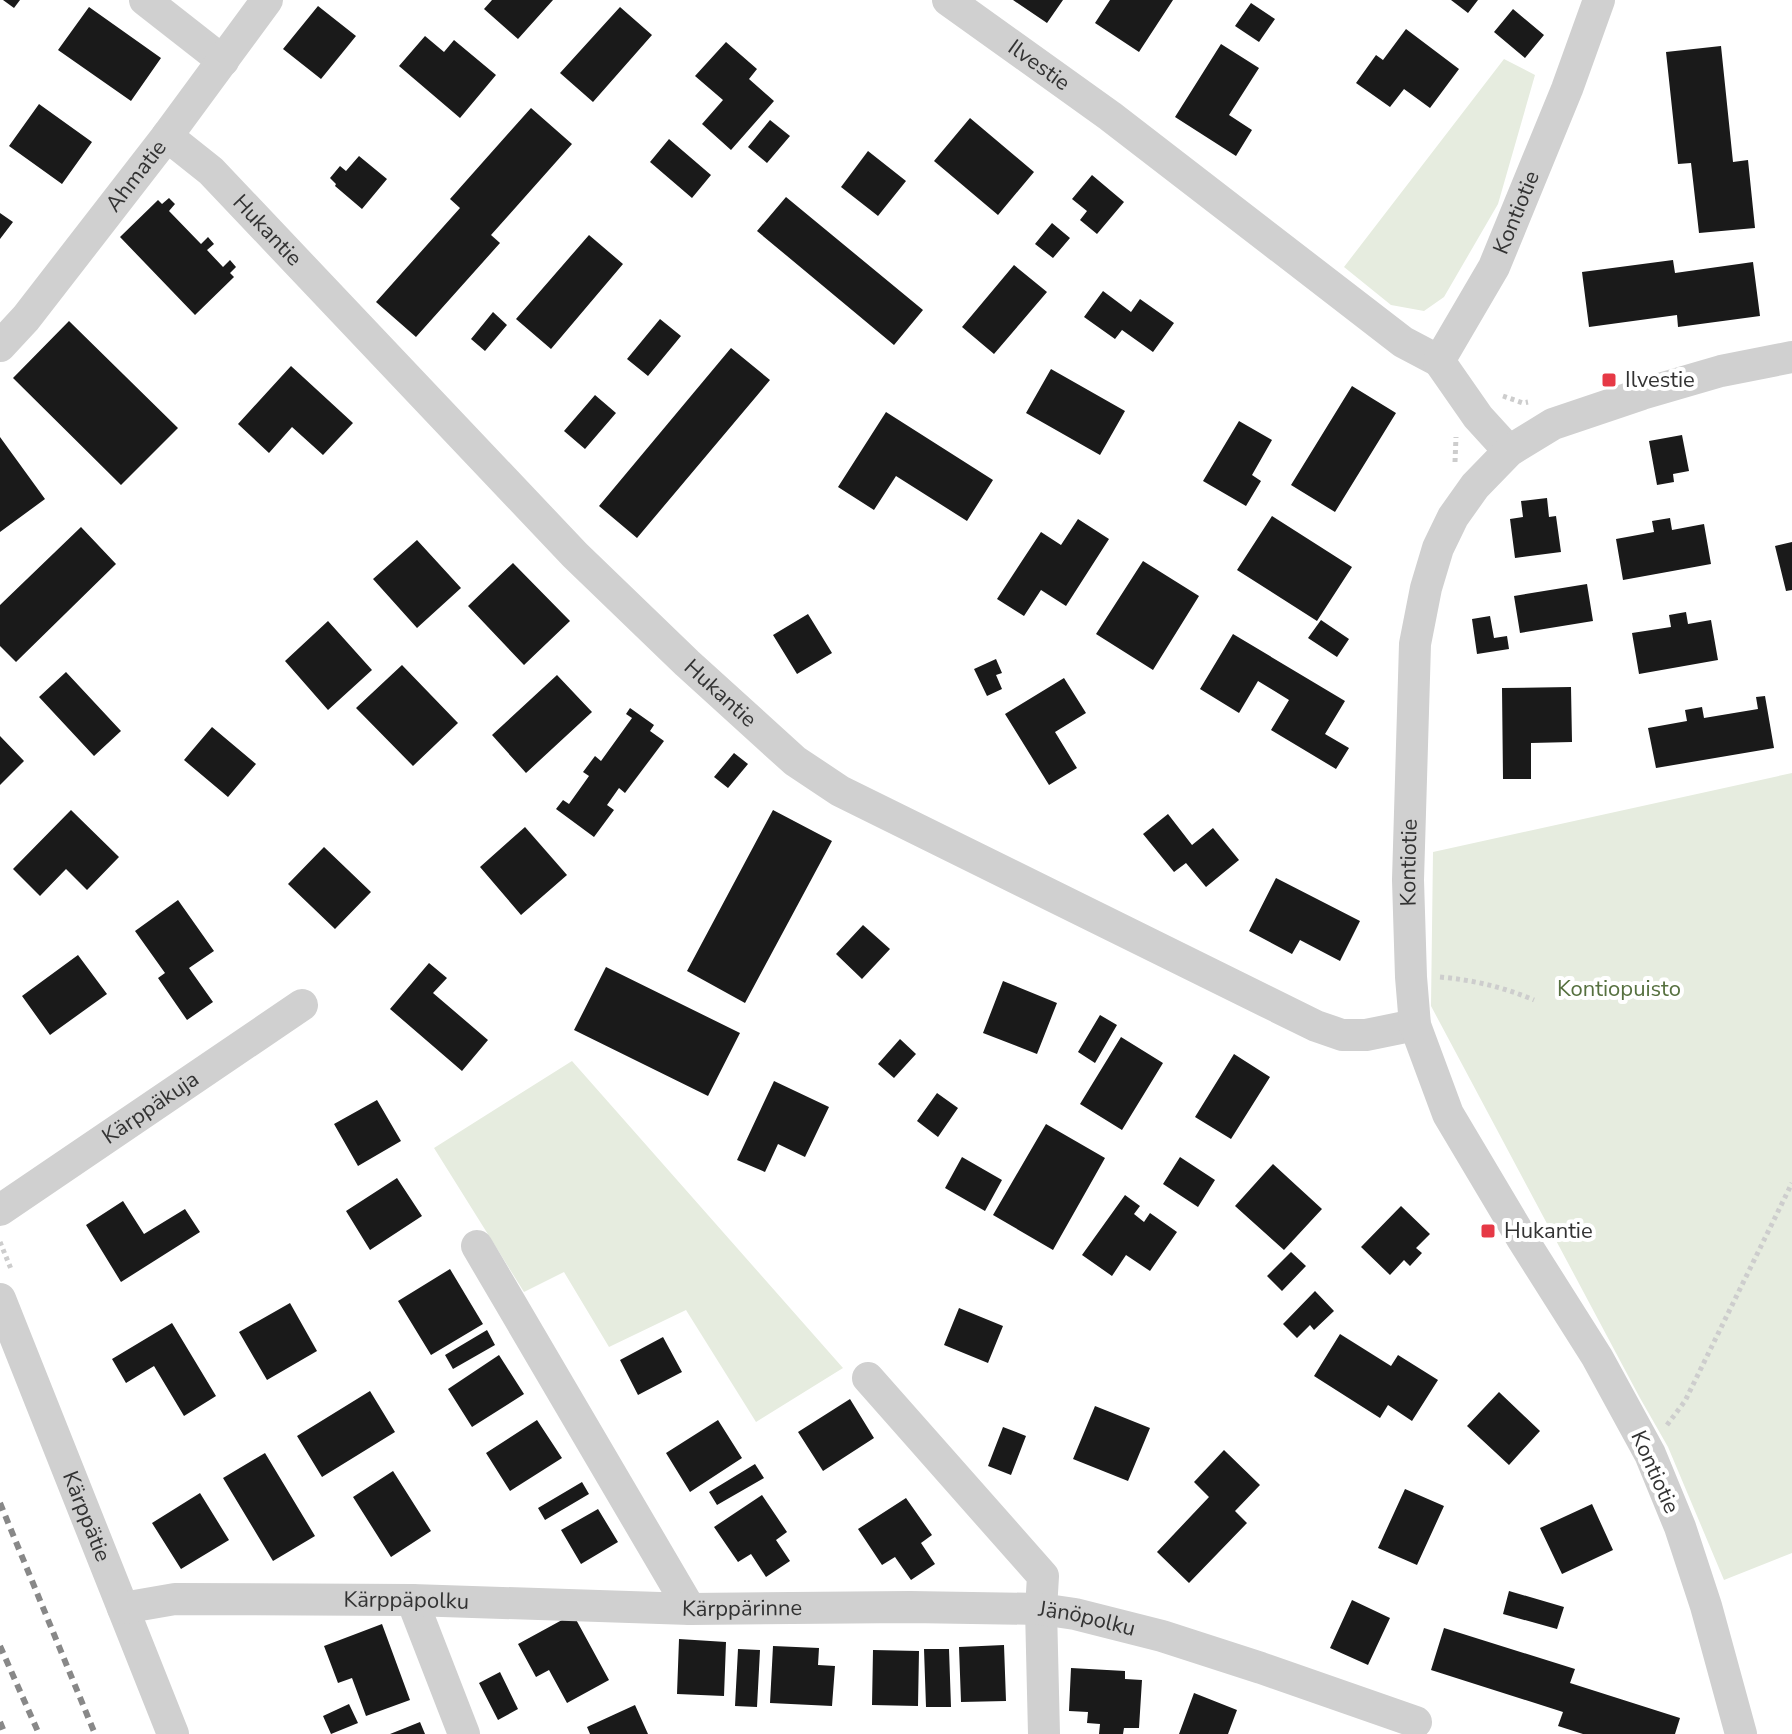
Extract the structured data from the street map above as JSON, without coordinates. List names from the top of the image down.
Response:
{
  "streets": {
    "street": [
      "Ilvestie",
      "Ahmatie",
      "Kontiotie",
      "Hukantie",
      "Kärppäkuja",
      "Kärppätie",
      "Kärppärinne",
      "Kärppäpolku",
      "Jänöpolku"
    ]
  },
  "crossings": [
    ["Ilvestie", "Kontiotie"],
    ["Ahmatie", "Hukantie"],
    ["Kontiotie", "Hukantie"],
    ["Kärppätie", "Kärppäpolku"],
    ["Kärppärinne", "Kärppäpolku"],
    ["Kärppärinne", "Jänöpolku"]
  ],
  "parks": ["Kontiopuisto"],
  "places": {
    "transit": ["Ilvestie", "Hukantie"]
  }
}
